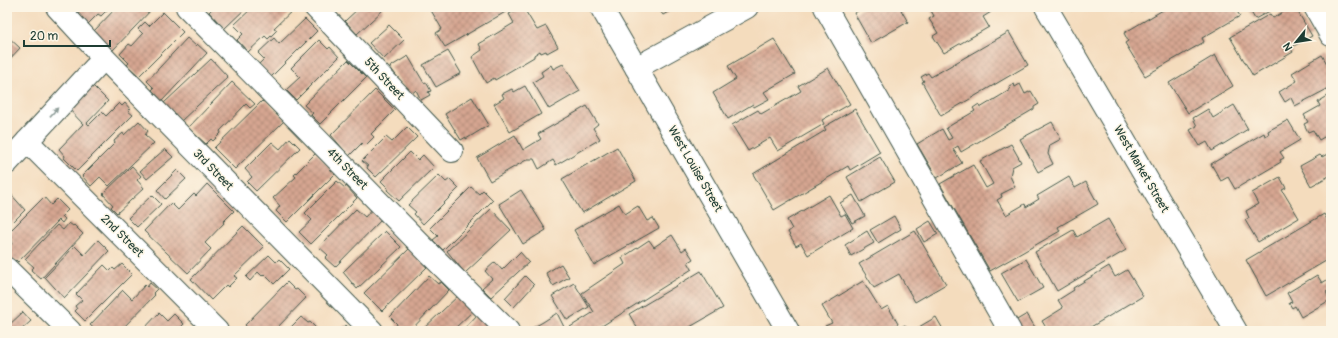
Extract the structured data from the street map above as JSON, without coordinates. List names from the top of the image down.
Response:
{
  "streets": {
    "street": [
      "5th Street",
      "4th Street",
      "West Louise Street",
      "West Market Street",
      "3rd Street",
      "2nd Street"
    ]
  },
  "scale_bar": "20 m",
  "north": "bottom left"
}
